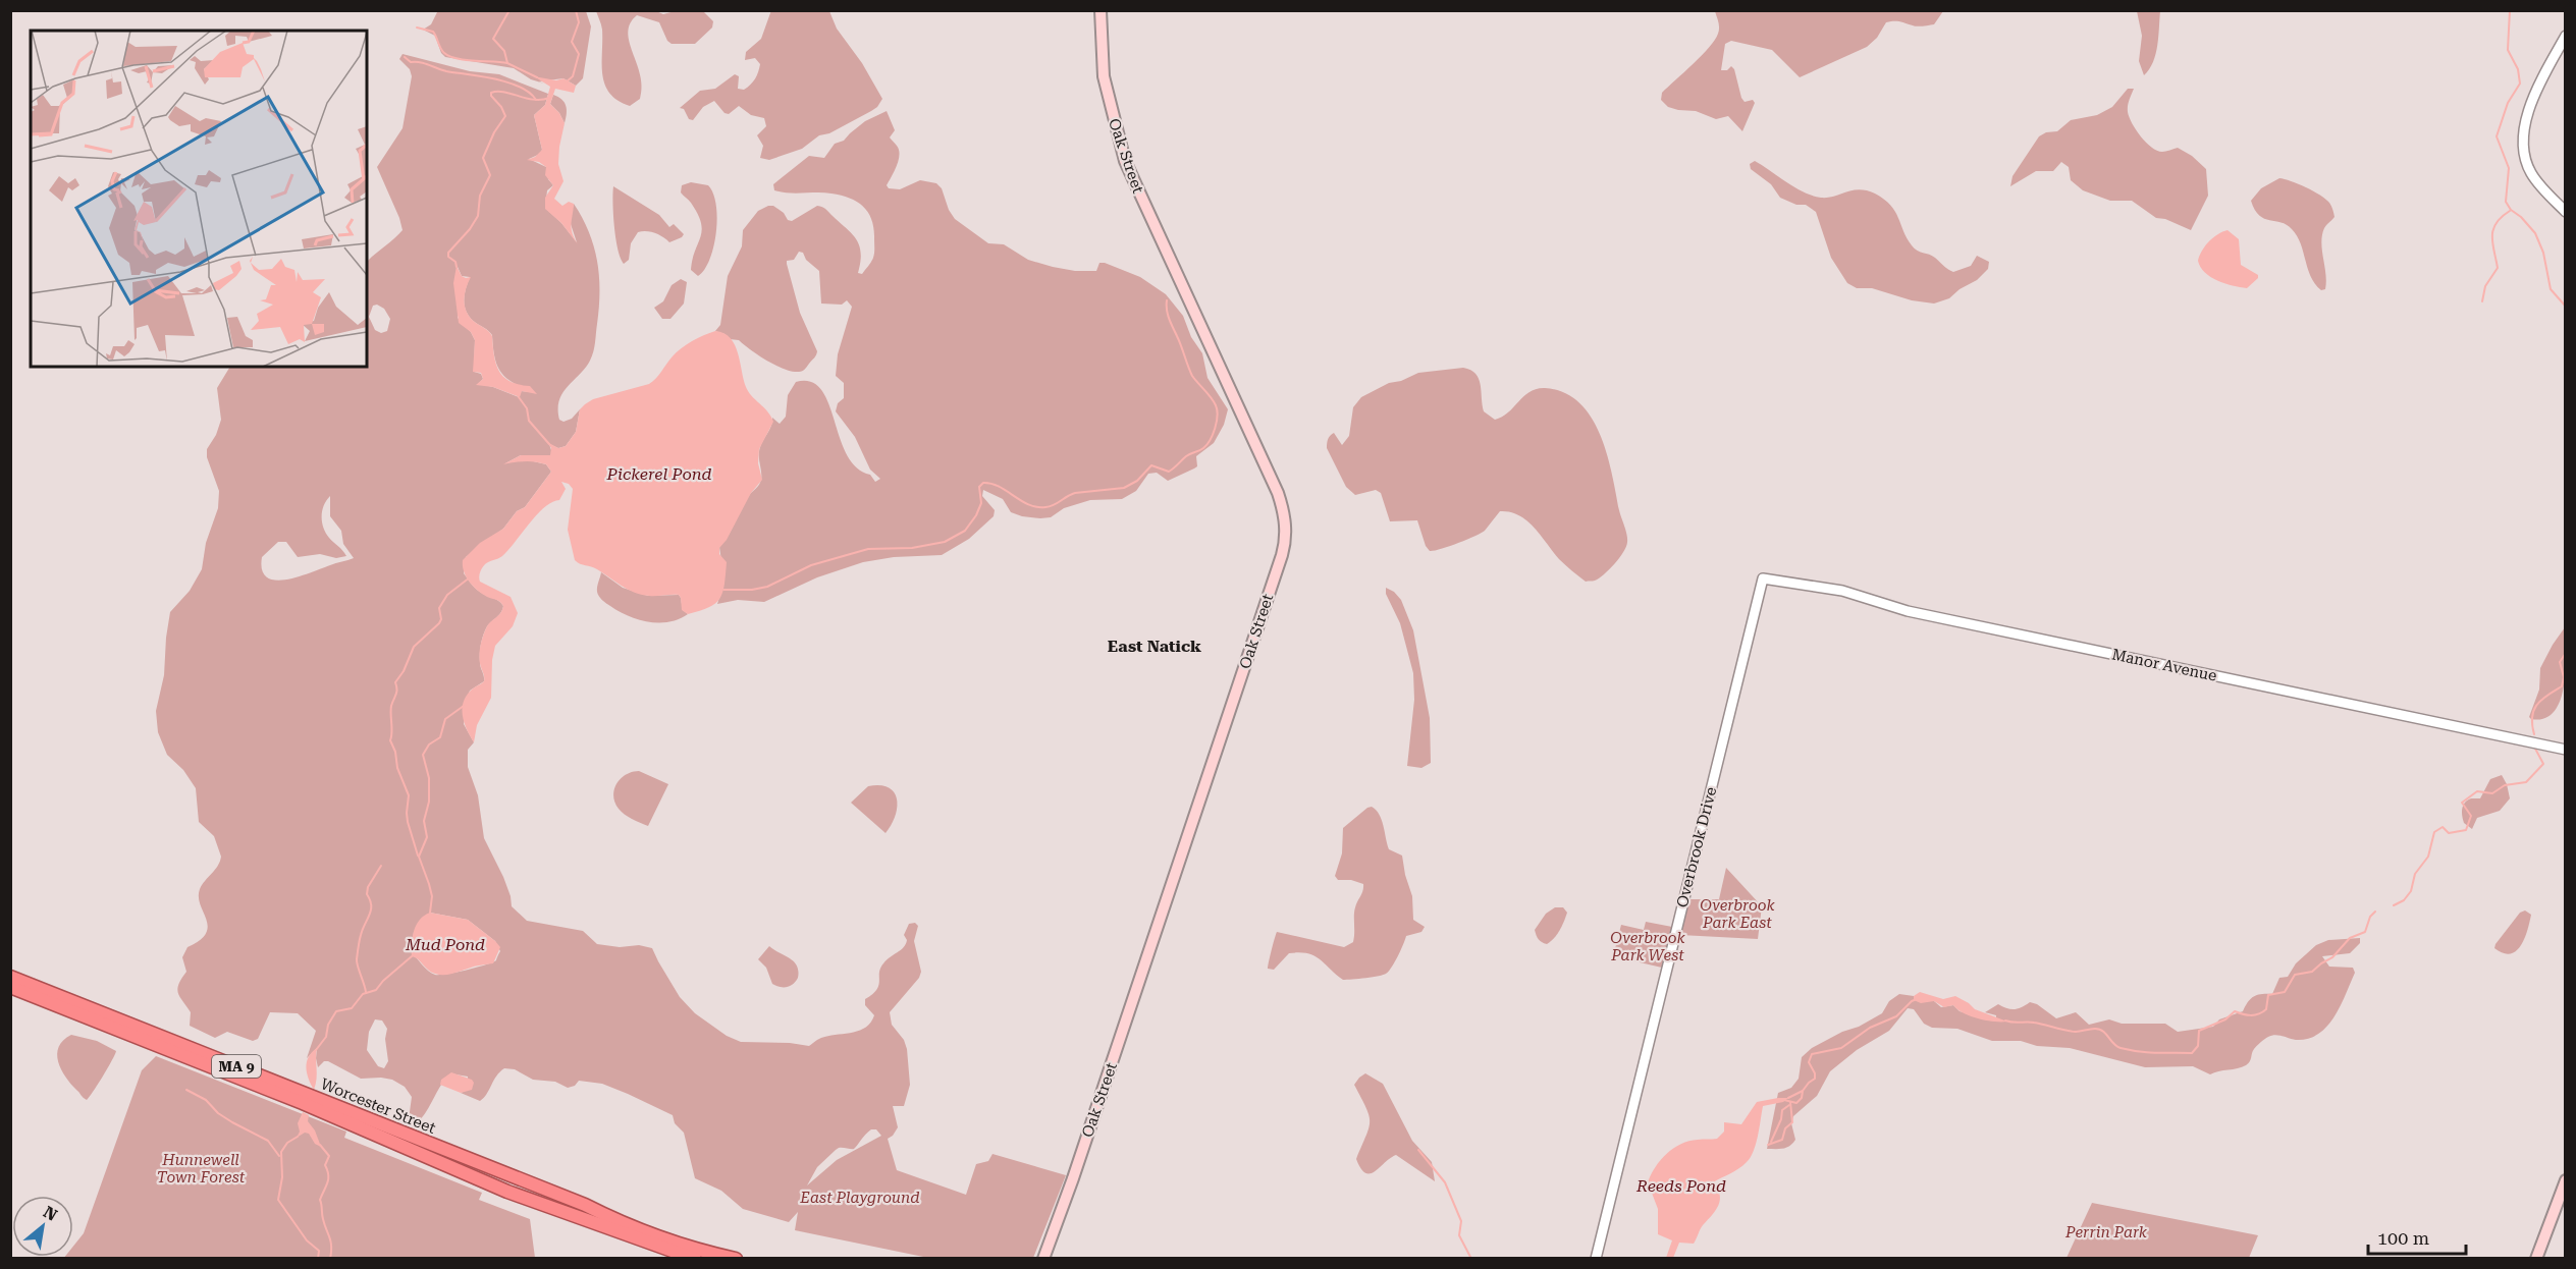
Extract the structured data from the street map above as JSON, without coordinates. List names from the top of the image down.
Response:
{
  "streets": {
    "highway": ["MA 9", "Worcester Street"],
    "main road": ["Oak Street"],
    "street": ["Manor Avenue", "Overbrook Drive"]
  },
  "crossings": [
    ["Manor Avenue", "Overbrook Drive"]
  ],
  "districts": ["East Natick"],
  "water": ["Pickerel Pond", "Mud Pond", "Reeds Pond"],
  "parks": [
    "Overbrook Park East",
    "Overbrook Park West",
    "Hunnewell Town Forest",
    "East Playground",
    "Perrin Park"
  ],
  "scale_bar": "100 m",
  "north": "top right"
}
